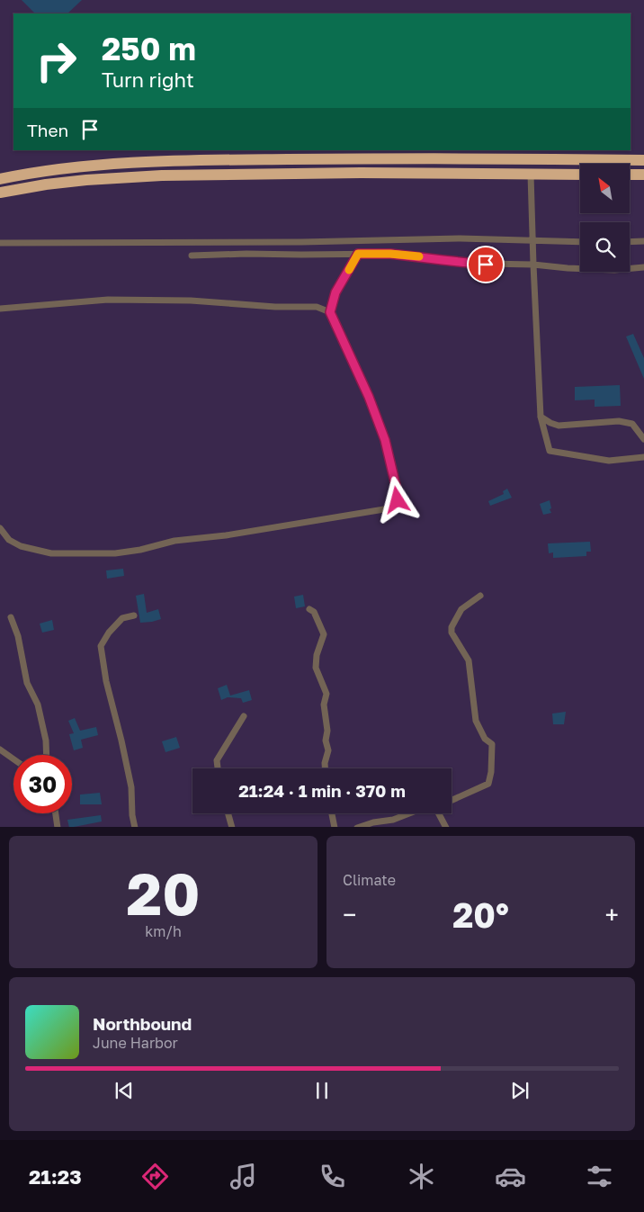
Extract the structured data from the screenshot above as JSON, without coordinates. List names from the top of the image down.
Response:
{
  "north": "top left",
  "page": {
    "turn": ["250 m", "Turn right"],
    "then": "Then",
    "limit": "30",
    "trip": "21:24 · 1 min · 370 m",
    "tile": [
      ["20", "km/h"],
      "Climate"
    ],
    "heat": ["−", "20°", "+"],
    "song": ["Northbound", "June Harbor"],
    "tabs": "21:23"
  }
}
